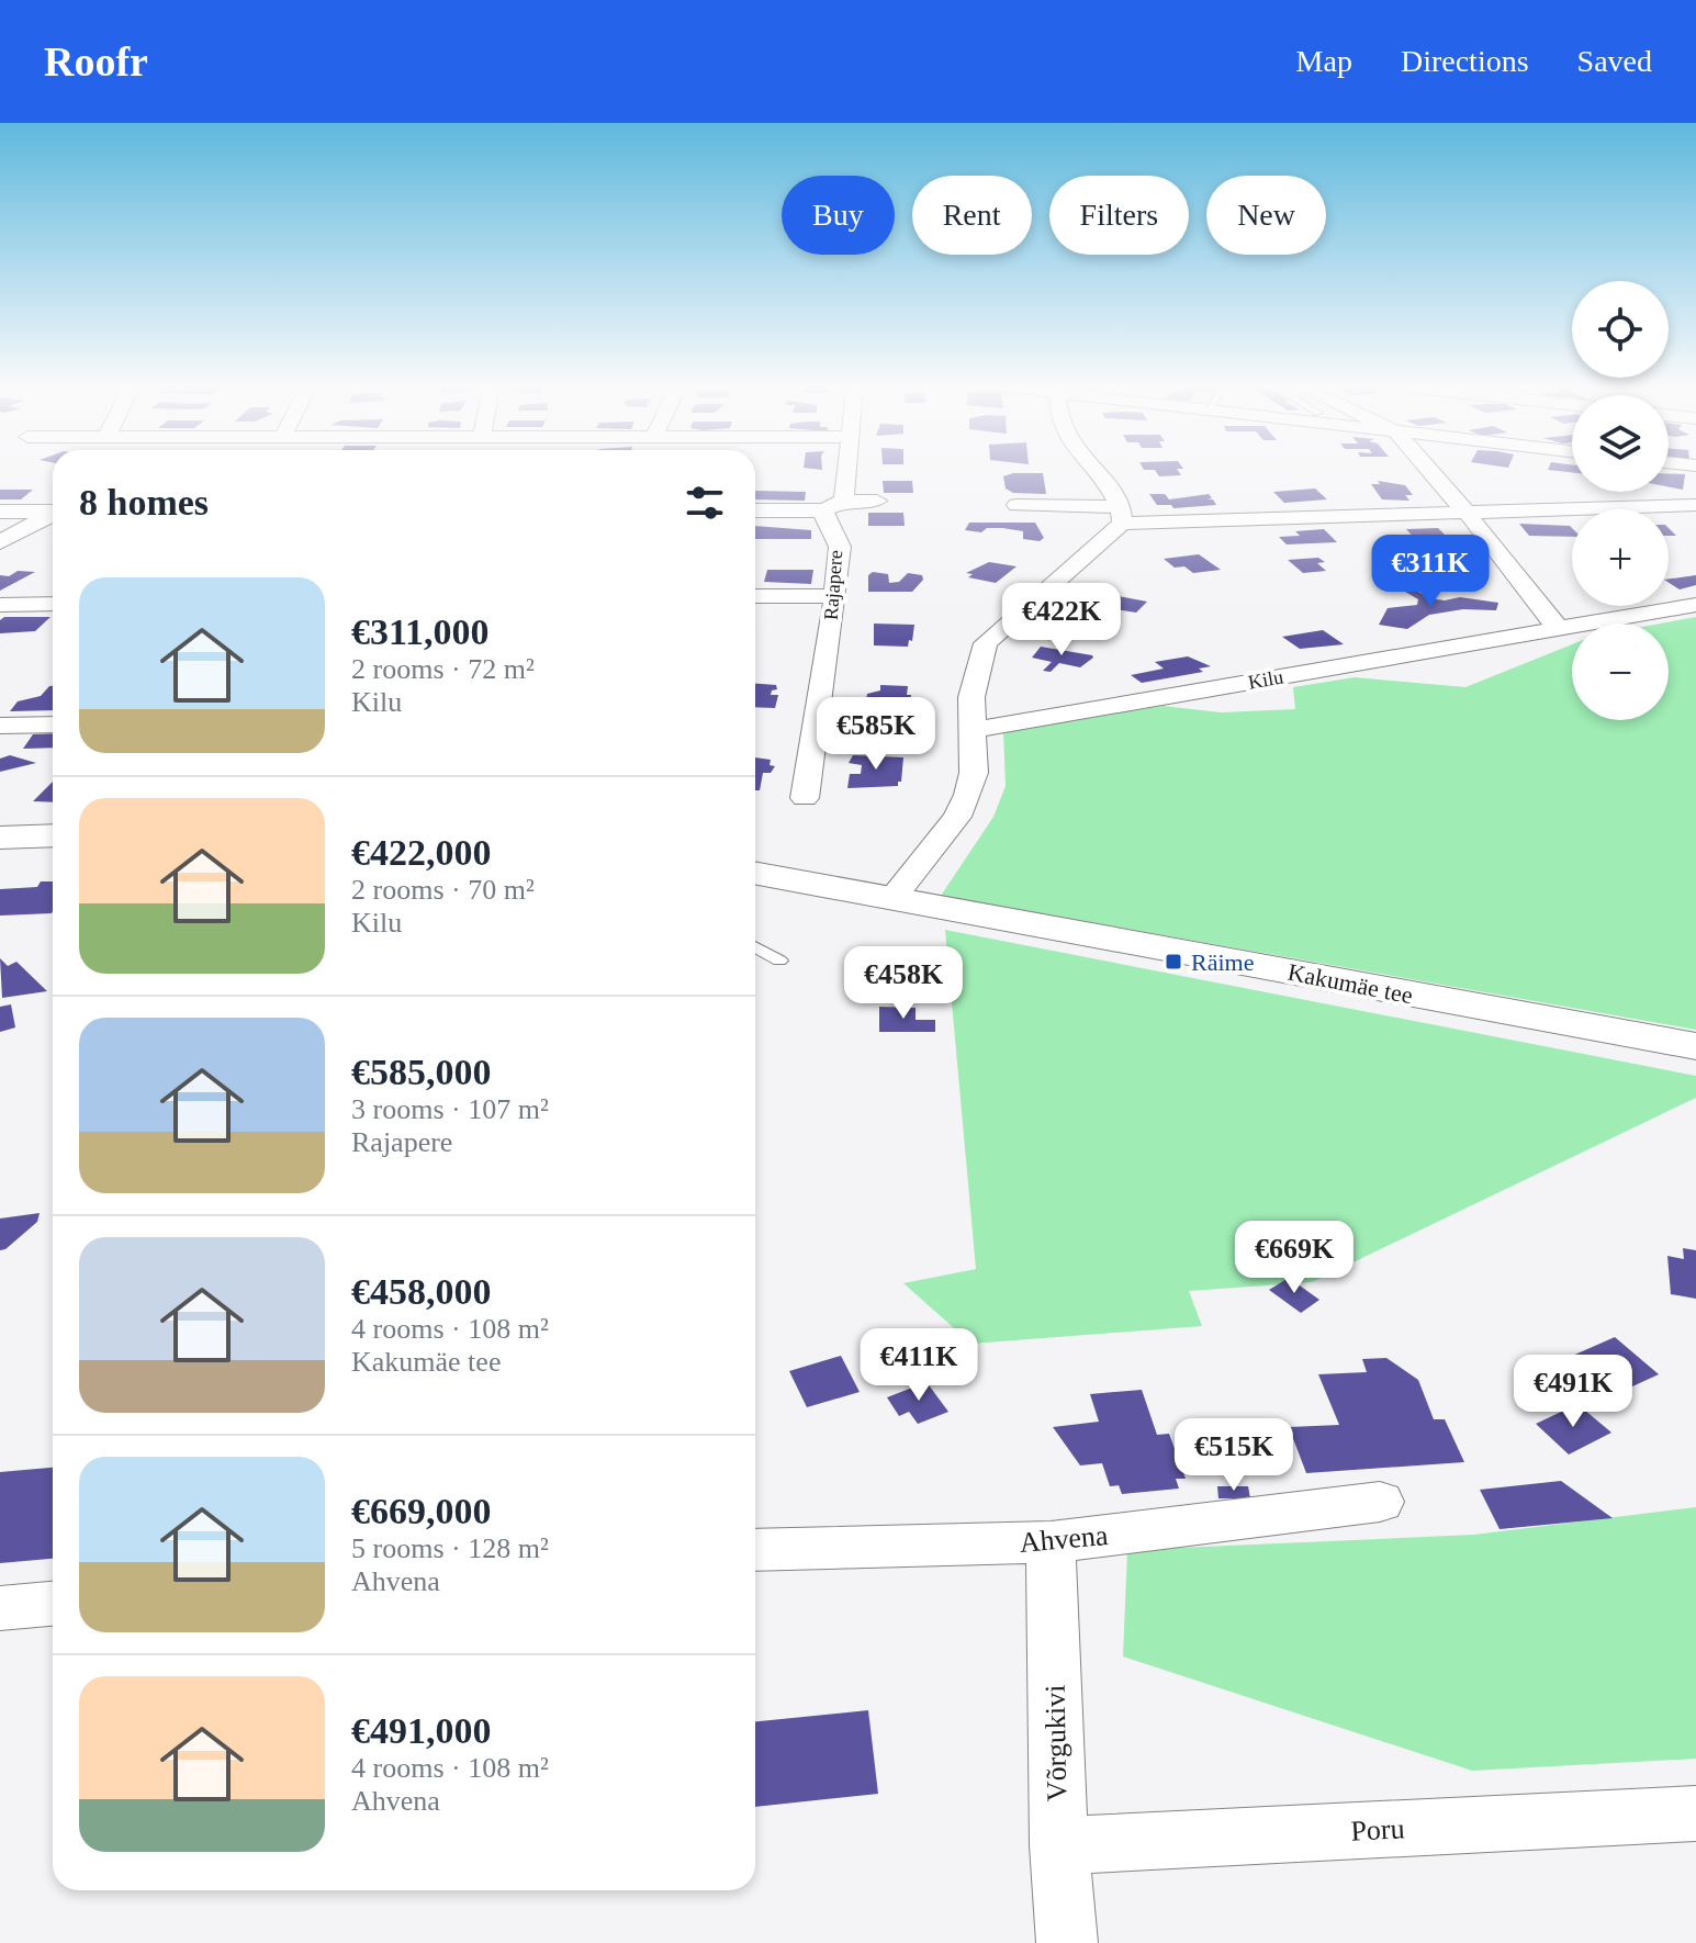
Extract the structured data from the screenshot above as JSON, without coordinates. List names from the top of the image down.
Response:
{
  "streets": {
    "street": [
      "Rajapere",
      "Kilu",
      "Kakumäe tee",
      "Ahvena",
      "Võrgukivi",
      "Poru"
    ]
  },
  "crossings": [
    ["Ahvena", "Võrgukivi"],
    ["Võrgukivi", "Poru"]
  ],
  "places": {
    "transit": ["Räime"]
  },
  "page": {
    "header": "Roofr",
    "nav": ["Map", "Directions", "Saved"],
    "chip": [
      "Buy",
      "Rent",
      "Filters",
      "New"
    ],
    "map_buttons": ["+", "−"],
    "heading": "8 homes",
    "price": [
      "€311K",
      "€422K",
      "€585K",
      "€458K",
      "€669K",
      "€411K",
      "€491K",
      "€515K"
    ],
    "list": [
      {
        "name": "€311,000",
        "note": "2 rooms · 72 m² · Kilu"
      },
      {
        "name": "€422,000",
        "note": "2 rooms · 70 m² · Kilu"
      },
      {
        "name": "€585,000",
        "note": "3 rooms · 107 m² · Rajapere"
      },
      {
        "name": "€458,000",
        "note": "4 rooms · 108 m² · Kakumäe tee"
      },
      {
        "name": "€669,000",
        "note": "5 rooms · 128 m² · Ahvena"
      },
      {
        "name": "€491,000",
        "note": "4 rooms · 108 m² · Ahvena"
      }
    ]
  }
}
